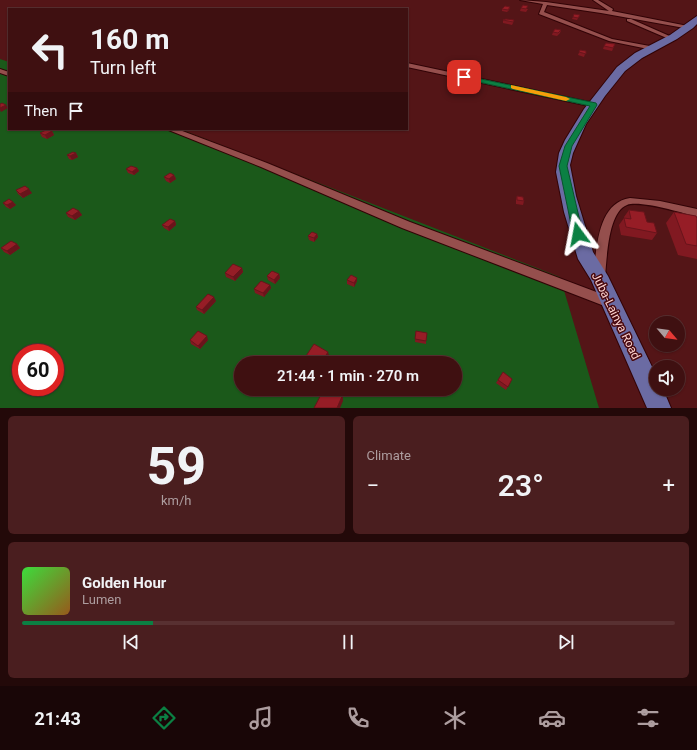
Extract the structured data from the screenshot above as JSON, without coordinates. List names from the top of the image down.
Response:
{
  "streets": {
    "main road": ["Juba-Lainya Road"]
  },
  "north": "bottom right",
  "page": {
    "turn": ["160 m", "Turn left"],
    "then": "Then",
    "limit": "60",
    "trip": "21:44 · 1 min · 270 m",
    "tile": [
      ["59", "km/h"],
      "Climate"
    ],
    "heat": ["−", "23°", "+"],
    "song": ["Golden Hour", "Lumen"],
    "tabs": "21:43"
  }
}
